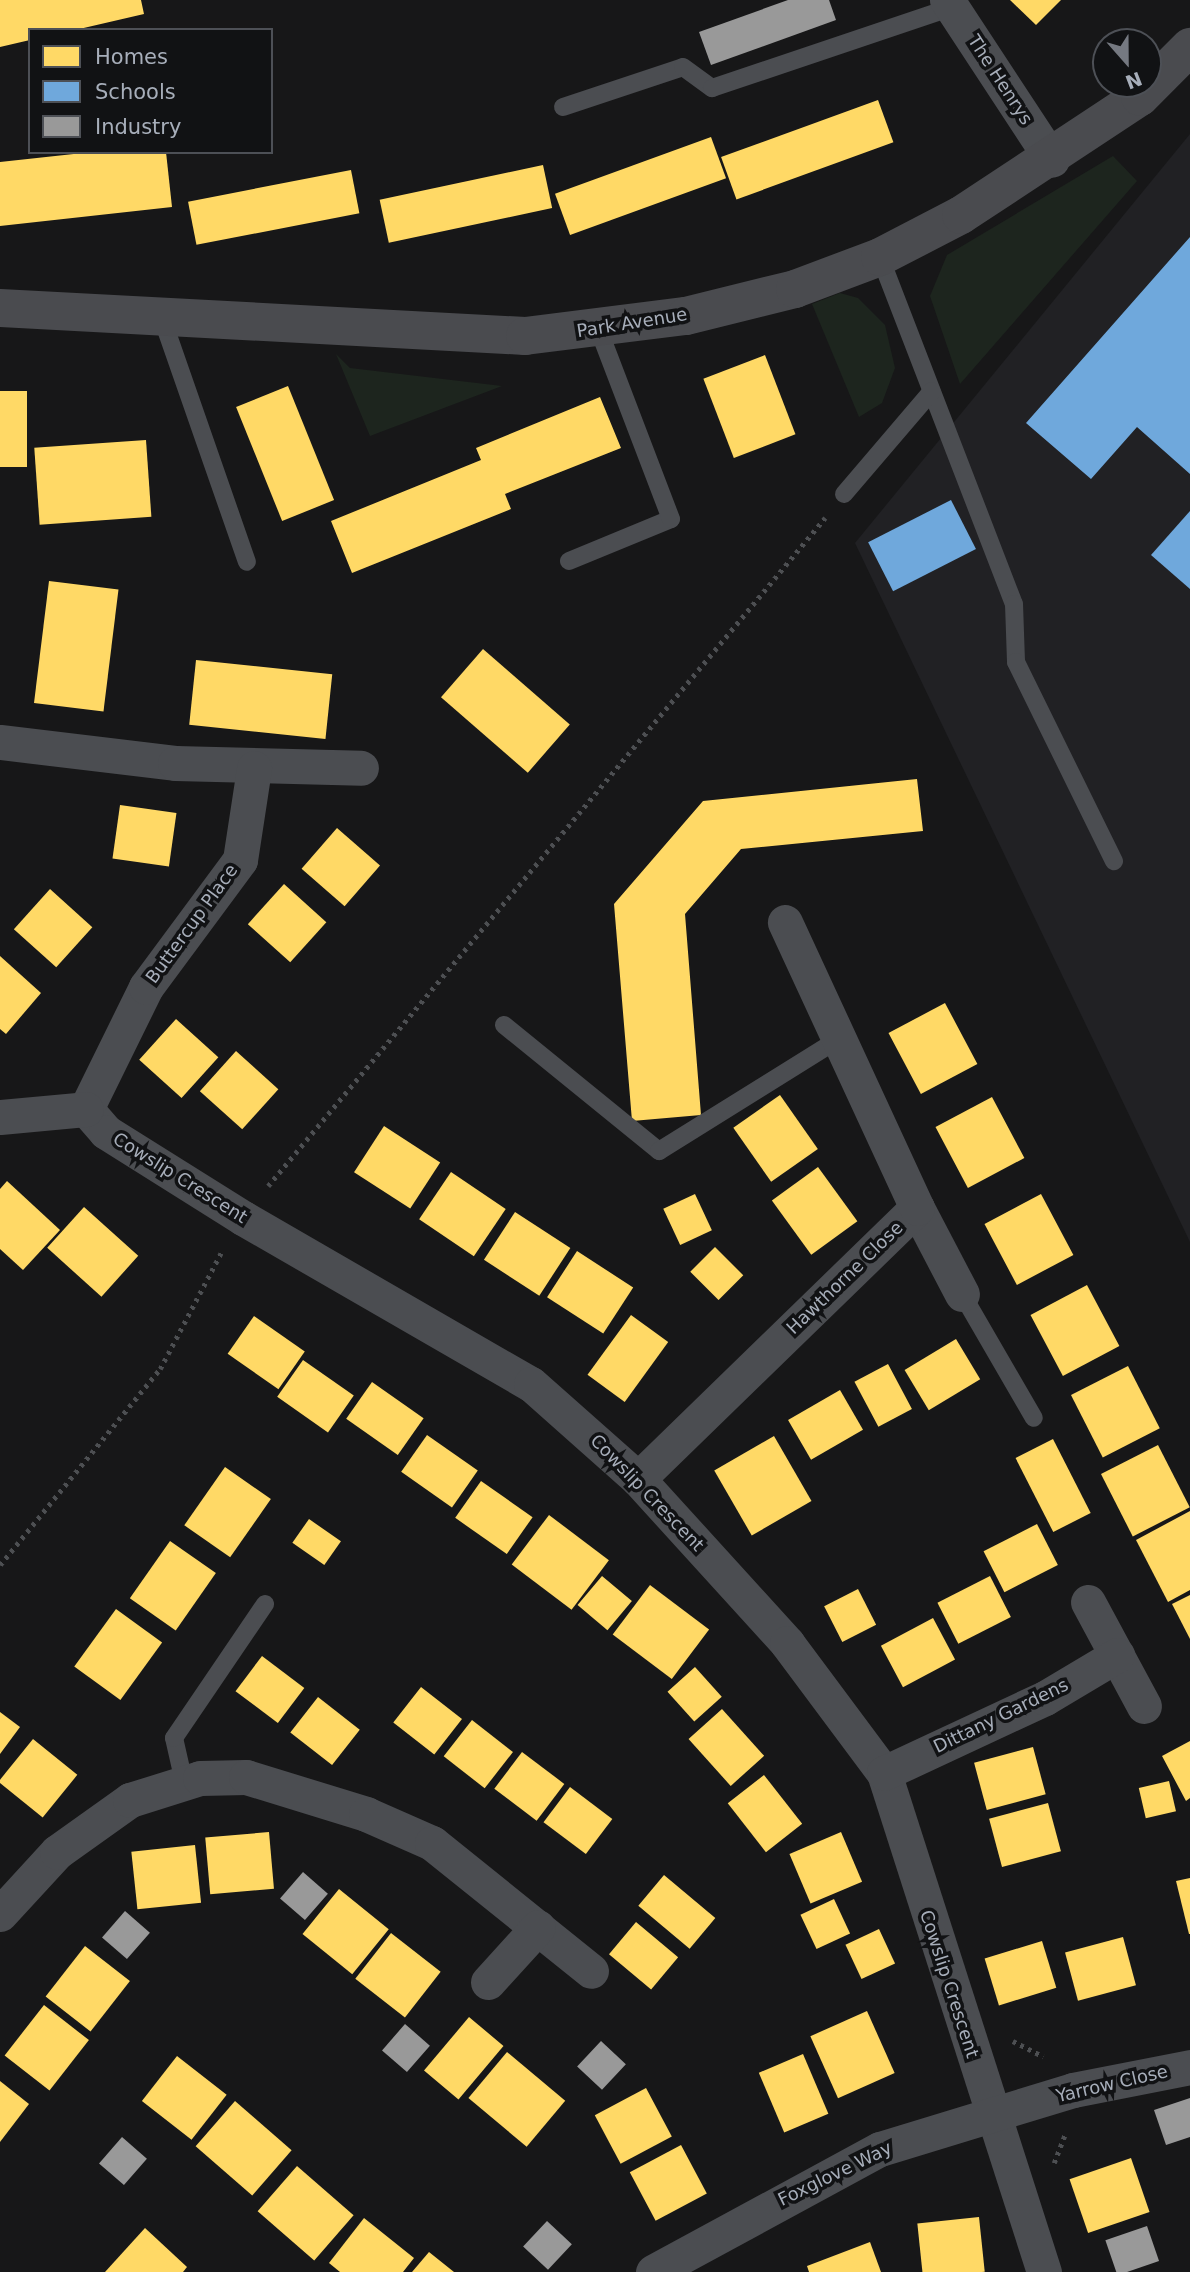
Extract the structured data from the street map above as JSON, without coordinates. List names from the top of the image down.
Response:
{
  "streets": {
    "street": [
      "The Henrys",
      "Park Avenue",
      "Buttercup Place",
      "Cowslip Crescent",
      "Hawthorne Close",
      "Dittany Gardens",
      "Yarrow Close",
      "Foxglove Way"
    ]
  },
  "crossings": [
    ["The Henrys", "Park Avenue"],
    ["Buttercup Place", "Cowslip Crescent"],
    ["Cowslip Crescent", "Hawthorne Close"],
    ["Cowslip Crescent", "Dittany Gardens"],
    ["Cowslip Crescent", "Yarrow Close"],
    ["Cowslip Crescent", "Foxglove Way"],
    ["Yarrow Close", "Foxglove Way"]
  ],
  "legend": ["Homes", "Schools", "Industry"],
  "north": "bottom"
}
